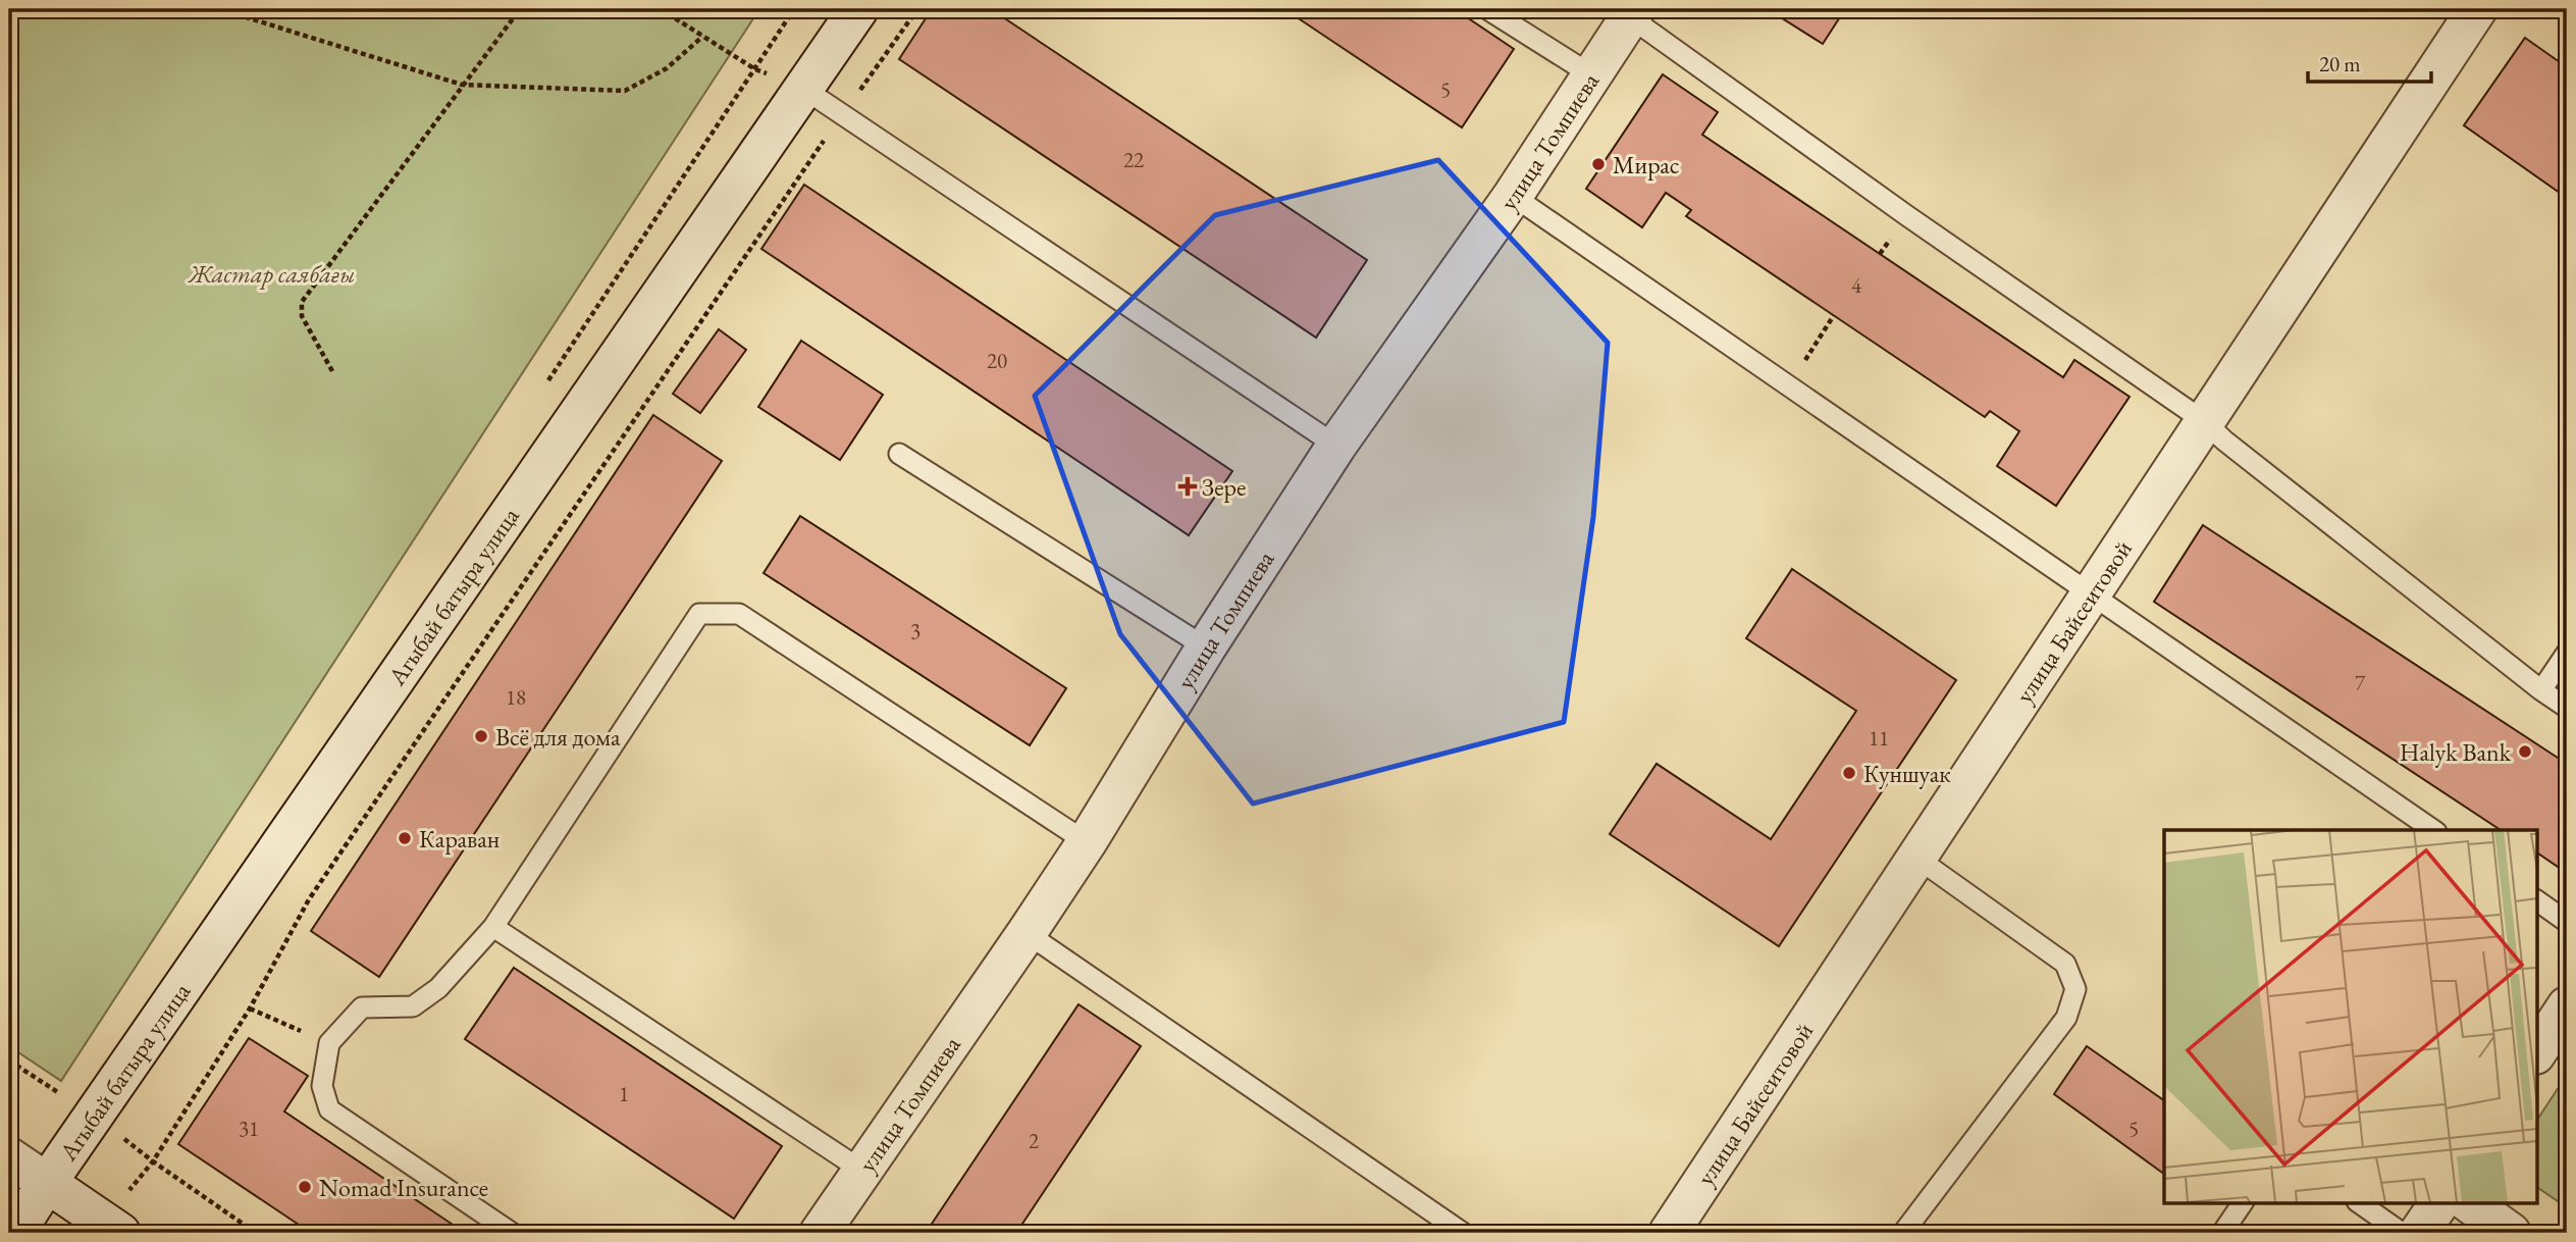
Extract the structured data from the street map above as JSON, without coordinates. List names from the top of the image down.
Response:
{
  "streets": {
    "street": ["улица Томпиева", "Агыбай батыра улица", "улица Байсеитовой"]
  },
  "parks": ["Жастар саябағы"],
  "places": {
    "other": [
      "Мирас",
      "Всё для дома",
      "Halyk Bank",
      "Куншуак",
      "Караван",
      "Nomad Insurance"
    ],
    "health": ["Зере"]
  },
  "house_numbers": [
    "5",
    "22",
    "4",
    "20",
    "3",
    "7",
    "18",
    "11",
    "1",
    "31",
    "5",
    "2"
  ],
  "scale_bar": "20 m"
}
